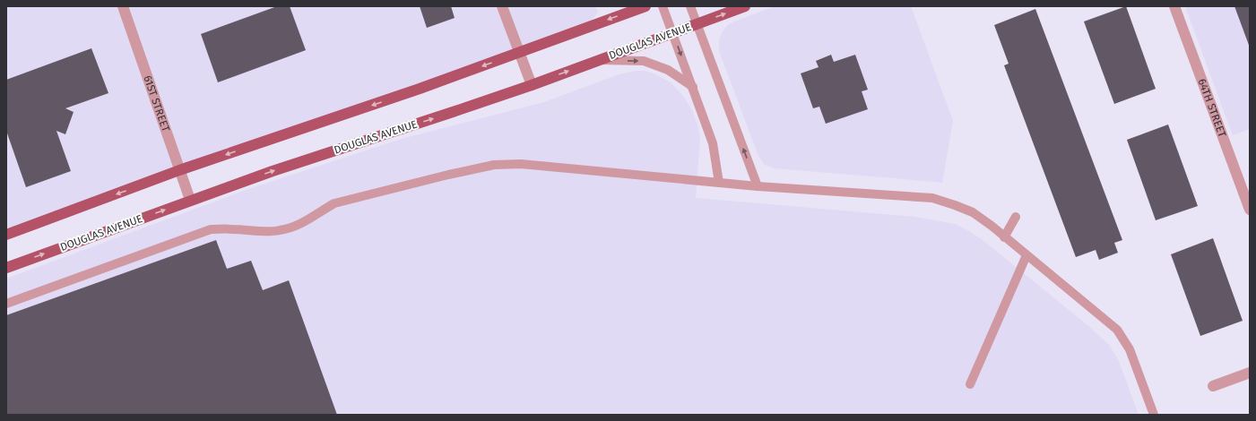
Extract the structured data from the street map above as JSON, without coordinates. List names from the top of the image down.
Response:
{
  "streets": {
    "main road": ["DOUGLAS AVENUE"],
    "street": ["61ST STREET", "64TH STREET"]
  },
  "crossings": [
    ["DOUGLAS AVENUE", "61ST STREET"]
  ]
}
